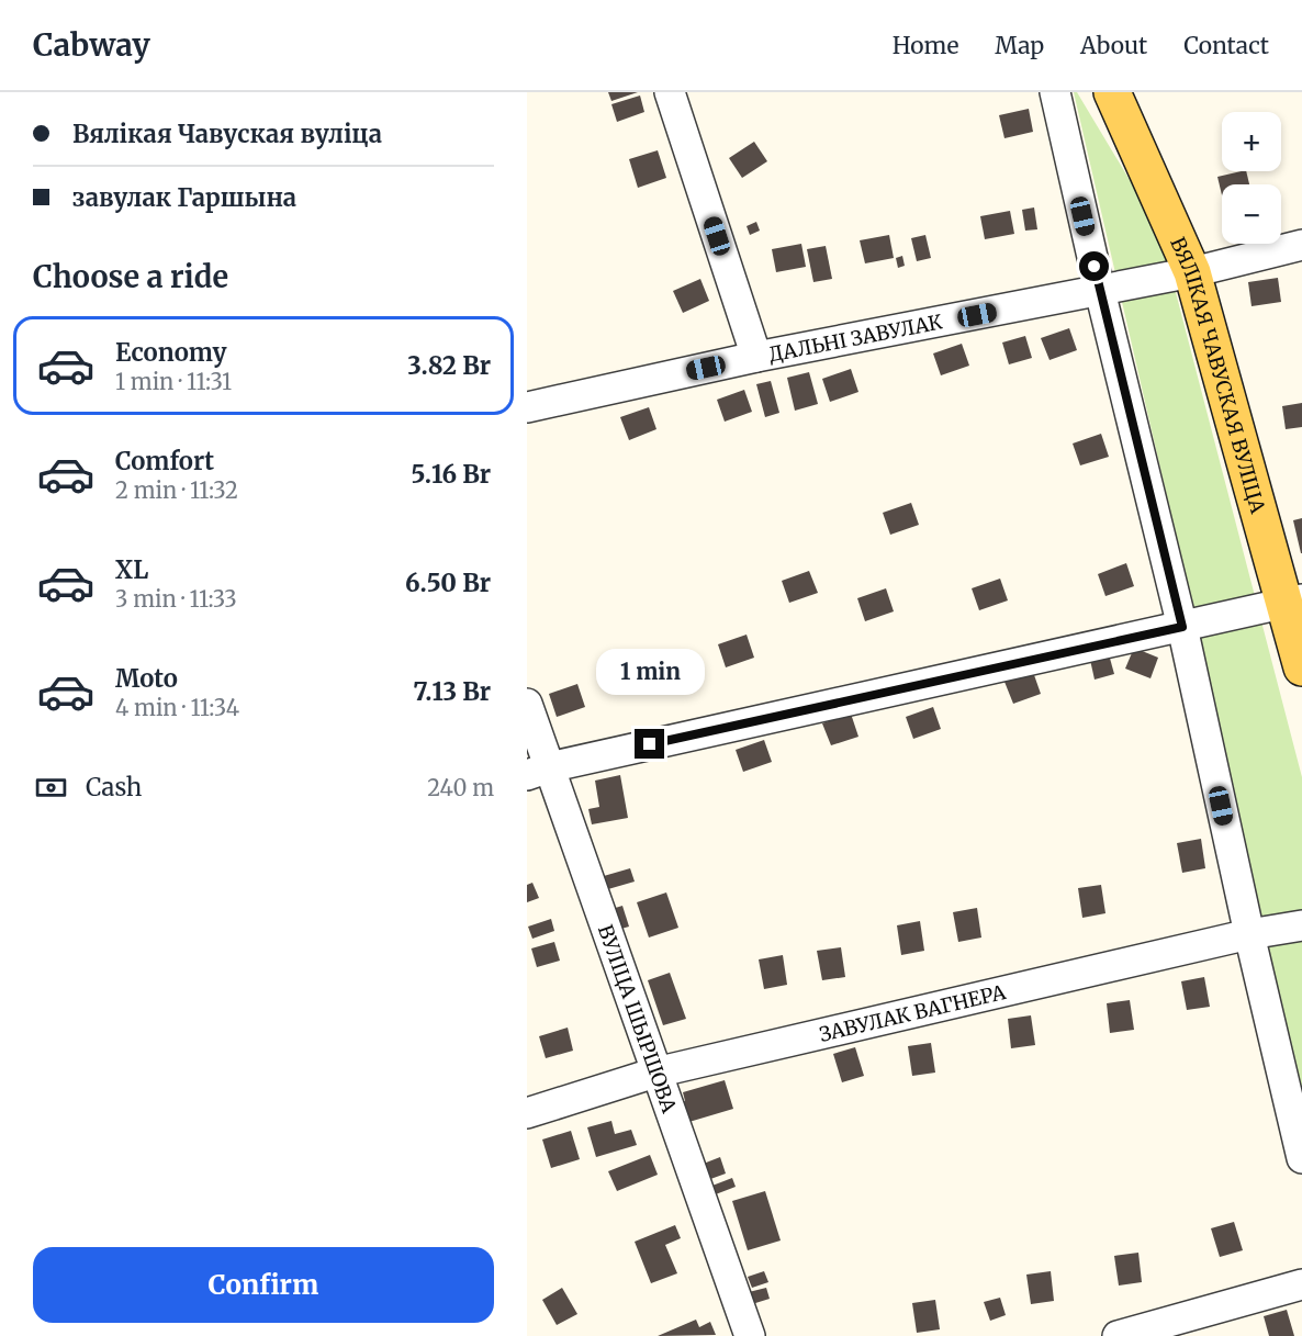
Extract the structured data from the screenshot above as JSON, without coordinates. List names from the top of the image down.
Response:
{
  "streets": {
    "main road": ["ВЯЛІКАЯ ЧАВУСКАЯ ВУЛІЦА"],
    "street": ["ДАЛЬНІ ЗАВУЛАК", "ЗАВУЛАК ВАГНЕРА", "ВУЛІЦА ШЫРШОВА"]
  },
  "crossings": [
    ["ДАЛЬНІ ЗАВУЛАК", "ВЯЛІКАЯ ЧАВУСКАЯ ВУЛІЦА"],
    ["ЗАВУЛАК ВАГНЕРА", "ВУЛІЦА ШЫРШОВА"]
  ],
  "page": {
    "header": "Cabway",
    "nav": [
      "Home",
      "Map",
      "About",
      "Contact"
    ],
    "banner": ["Вялікая Чавуская вуліца", "завулак Гаршына"],
    "map_buttons": ["+", "−"],
    "heading": "Choose a ride",
    "list": [
      {
        "name": "Economy",
        "note": "1 min · 11:31",
        "value": "3.82 Br"
      },
      {
        "name": "Comfort",
        "note": "2 min · 11:32",
        "value": "5.16 Br"
      },
      {
        "name": "XL",
        "note": "3 min · 11:33",
        "value": "6.50 Br"
      },
      {
        "name": "Moto",
        "note": "4 min · 11:34",
        "value": "7.13 Br"
      }
    ],
    "bubble": "1 min",
    "pay": ["Cash", "240 m"],
    "buttons": "Confirm"
  }
}
